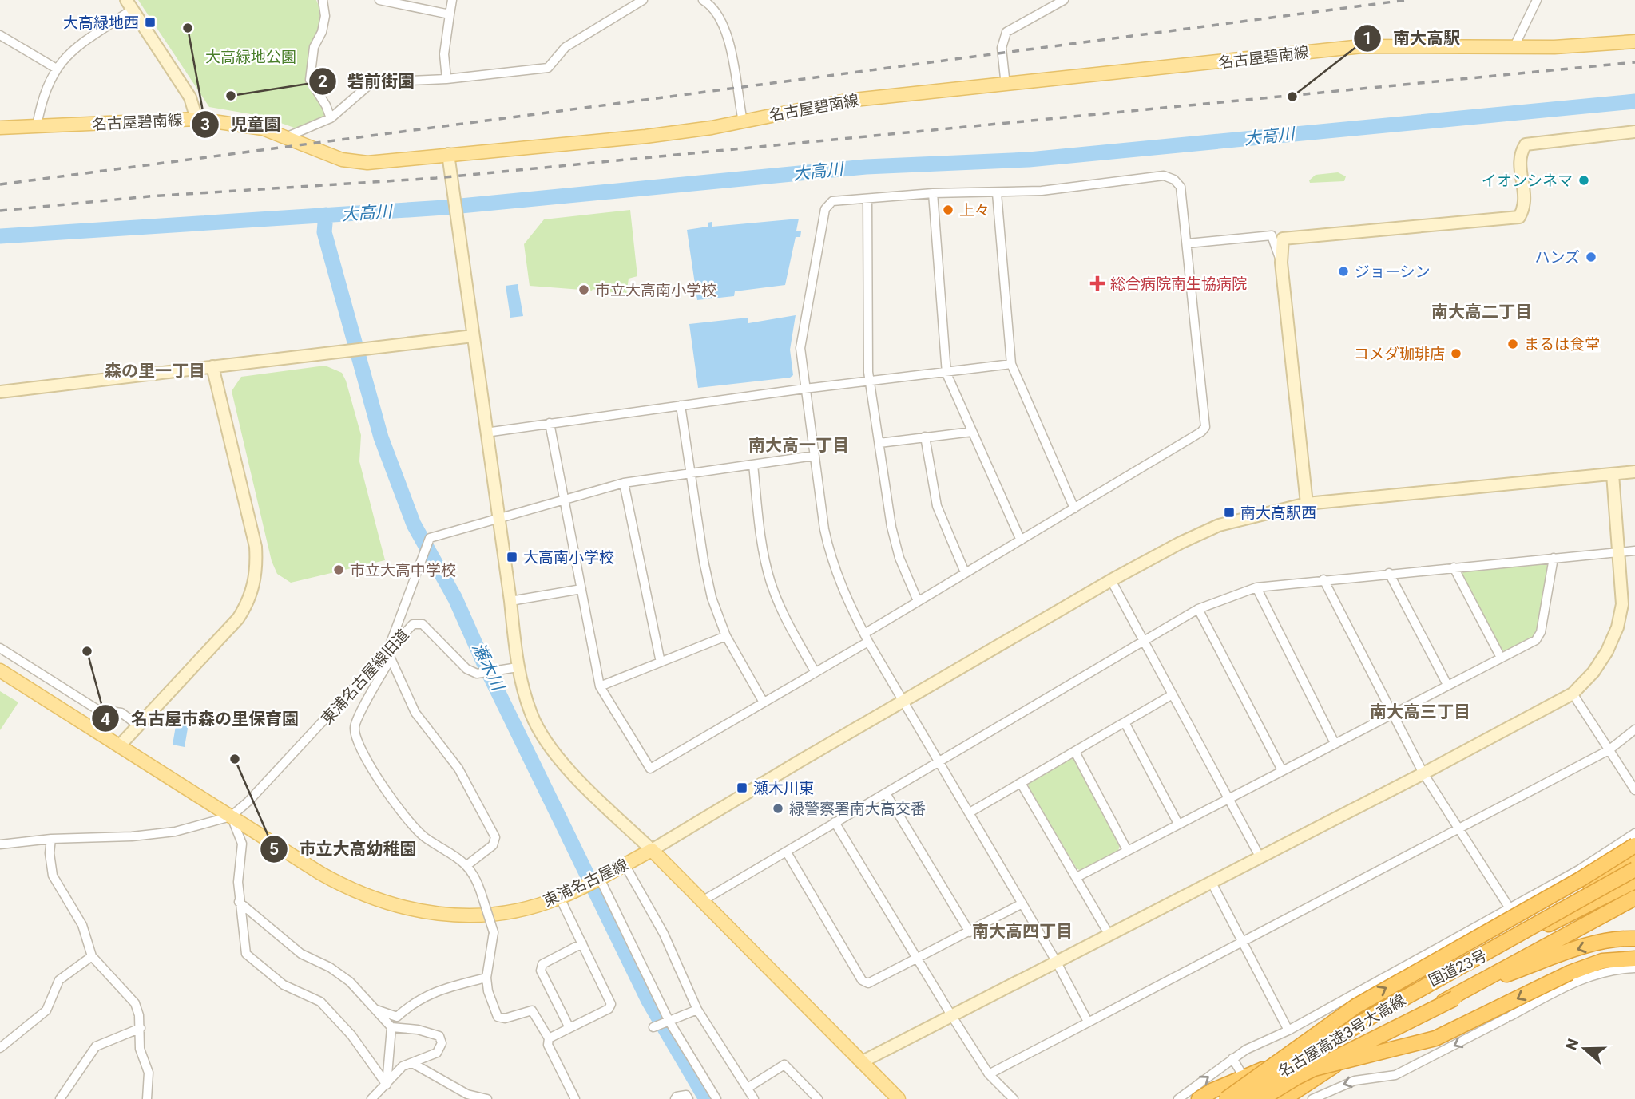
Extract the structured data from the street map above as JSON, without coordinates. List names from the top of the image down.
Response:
{
  "streets": {
    "highway": ["国道23号", "名古屋高速3号大高線"],
    "main road": ["名古屋碧南線", "東浦名古屋線"],
    "street": ["東浦名古屋線旧道"]
  },
  "crossings": [
    ["東浦名古屋線旧道", "東浦名古屋線"],
    ["国道23号", "名古屋高速3号大高線"]
  ],
  "districts": [
    "南大高二丁目",
    "森の里一丁目",
    "南大高一丁目",
    "南大高三丁目",
    "南大高四丁目"
  ],
  "water": ["大高川", "瀬木川"],
  "parks": ["大高緑地公園"],
  "places": {
    "transit": [
      "大高緑地西",
      "南大高駅西",
      "大高南小学校",
      "瀬木川東"
    ],
    "other": [
      "児童園",
      "砦前街園",
      "南大高駅",
      "イオンシネマ",
      "上々",
      "ハンズ",
      "ジョーシン",
      "市立大高南小学校",
      "まるは食堂",
      "コメダ珈琲店",
      "市立大高中学校",
      "名古屋市森の里保育園",
      "市立大高幼稚園",
      "緑警察署南大高交番"
    ],
    "health": ["総合病院南生協病院"]
  },
  "north": "left"
}
